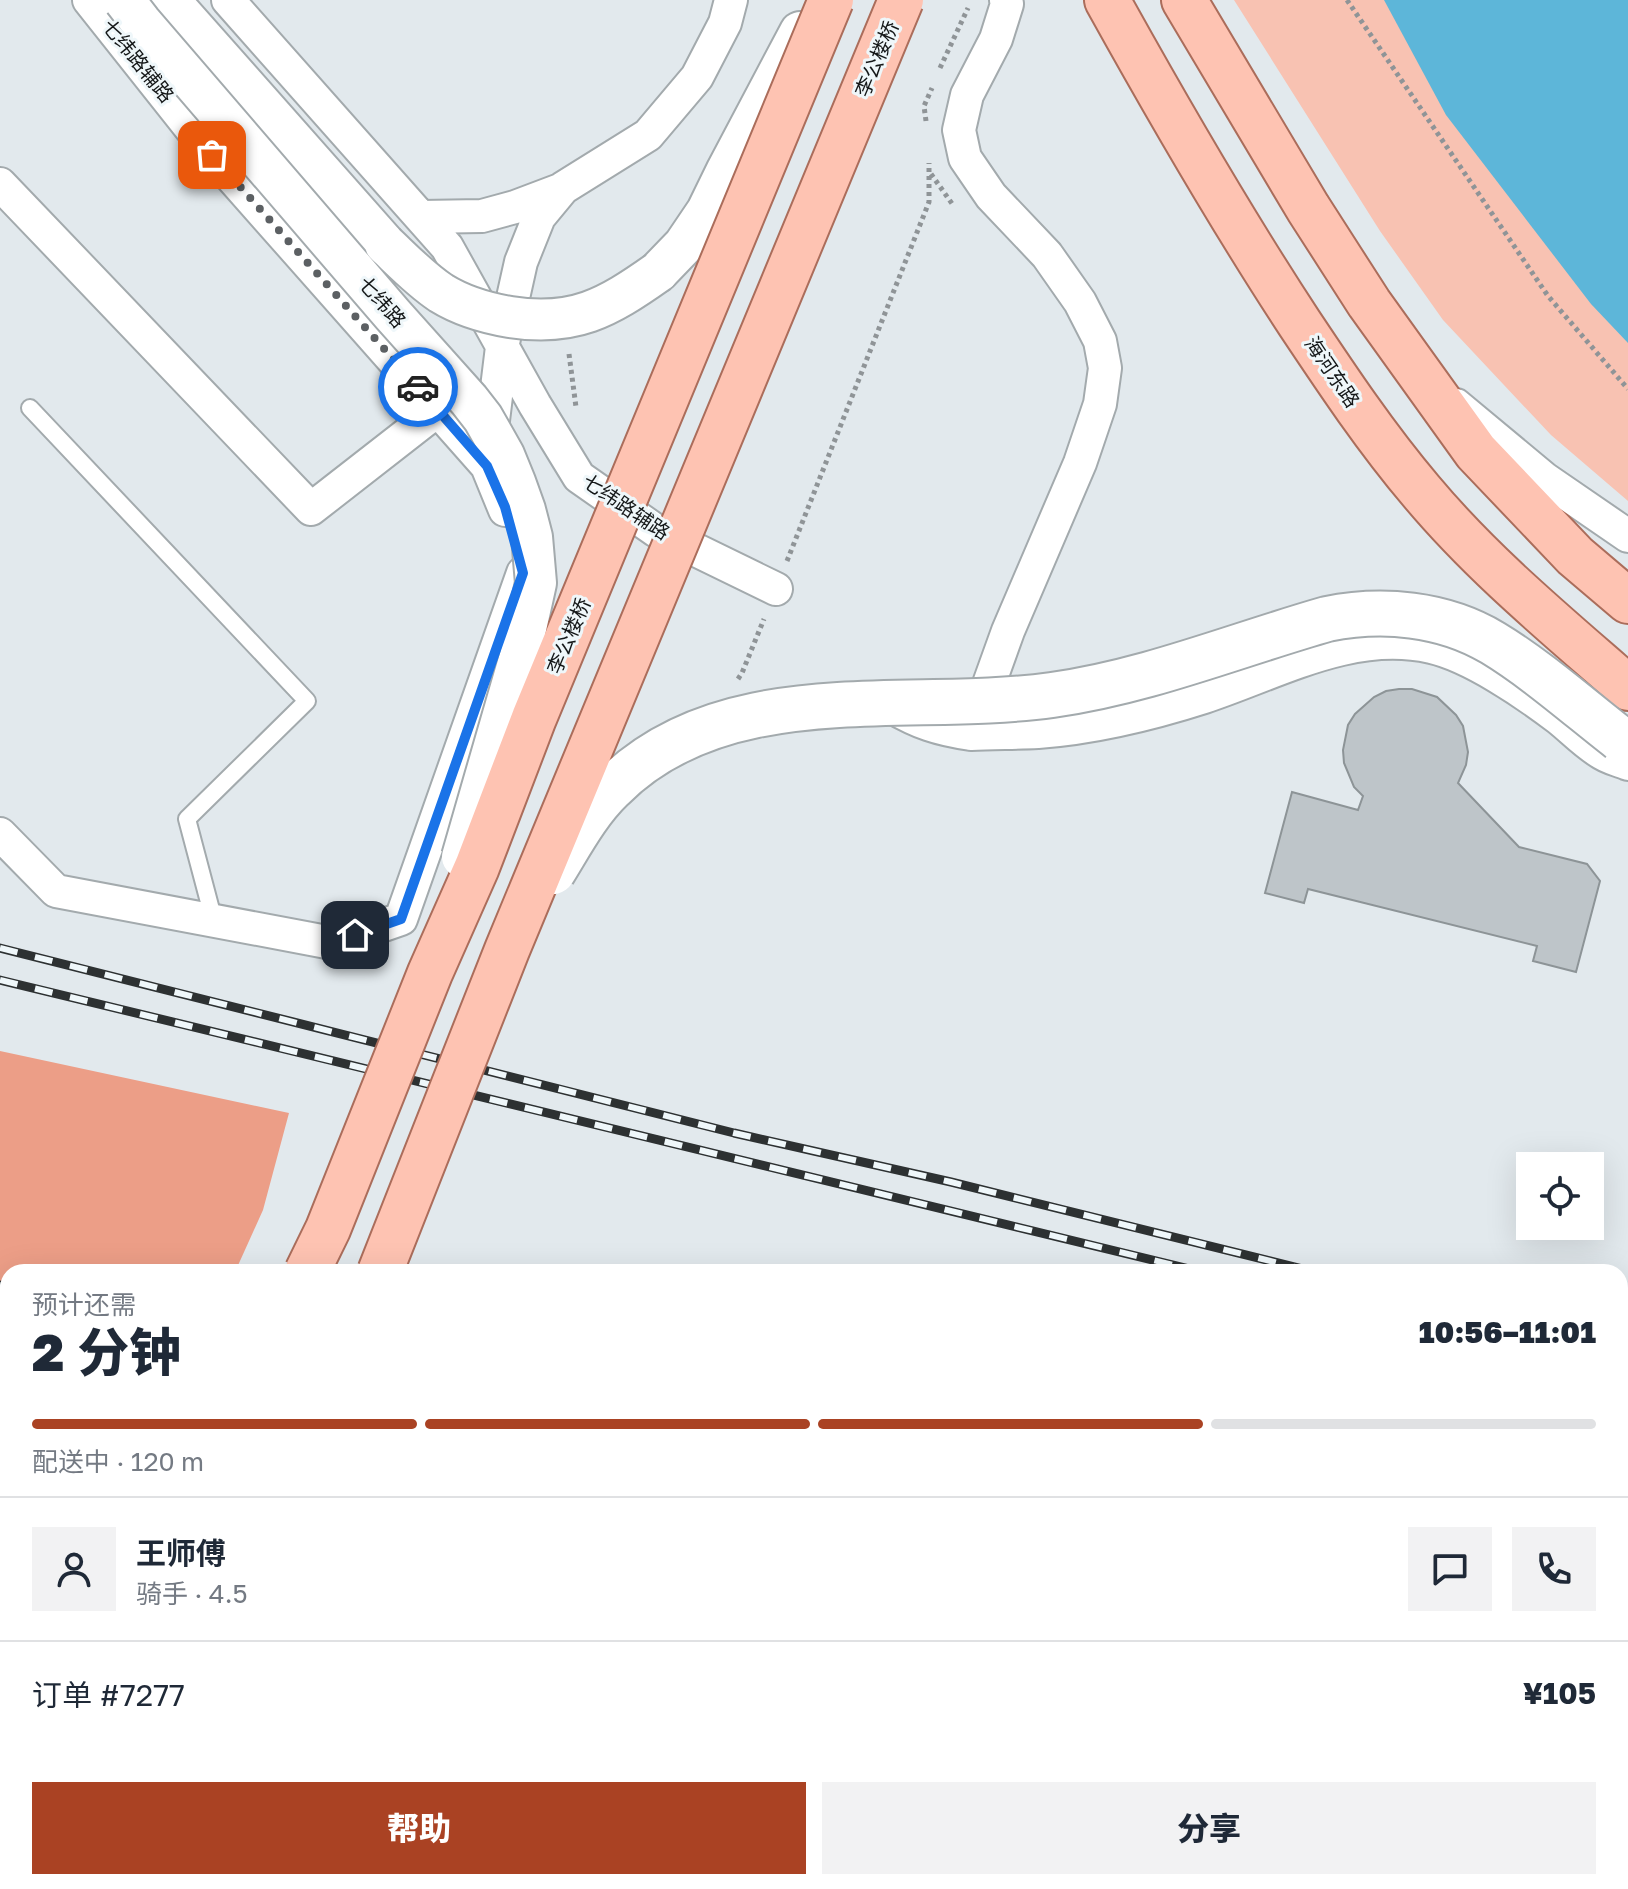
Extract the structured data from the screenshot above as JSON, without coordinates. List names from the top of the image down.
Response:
{
  "streets": {
    "main road": ["李公楼桥", "海河东路"],
    "street": ["七纬路辅路", "七纬路"]
  },
  "crossings": [
    ["李公楼桥", "七纬路"]
  ],
  "page": {
    "heading": ["2 分钟", "预计还需", "10:56–11:01"],
    "panel": [
      "王师傅",
      "骑手 · 4.5",
      "订单 #7277",
      "¥105"
    ],
    "bar": "配送中 · 120 m",
    "buttons": ["帮助", "分享"]
  }
}
